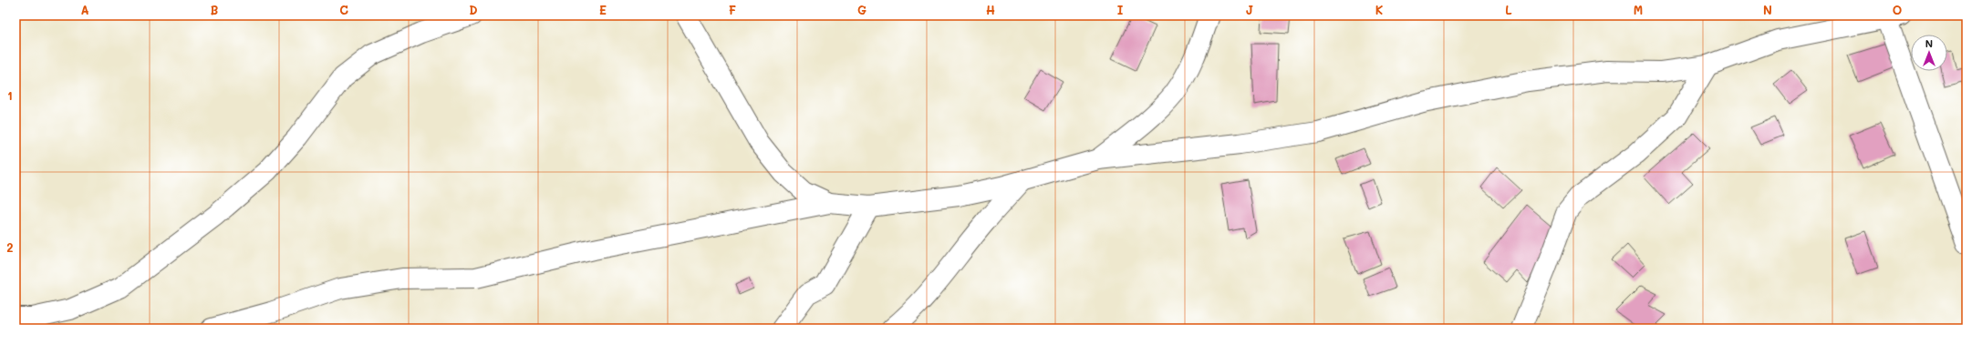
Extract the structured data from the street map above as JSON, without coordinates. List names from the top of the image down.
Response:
{
  "north": "top",
  "grid": {
    "columns": [
      "A",
      "B",
      "C",
      "D",
      "E",
      "F",
      "G",
      "H",
      "I",
      "J",
      "K",
      "L",
      "M",
      "N",
      "O"
    ],
    "rows": ["1", "2"]
  }
}
